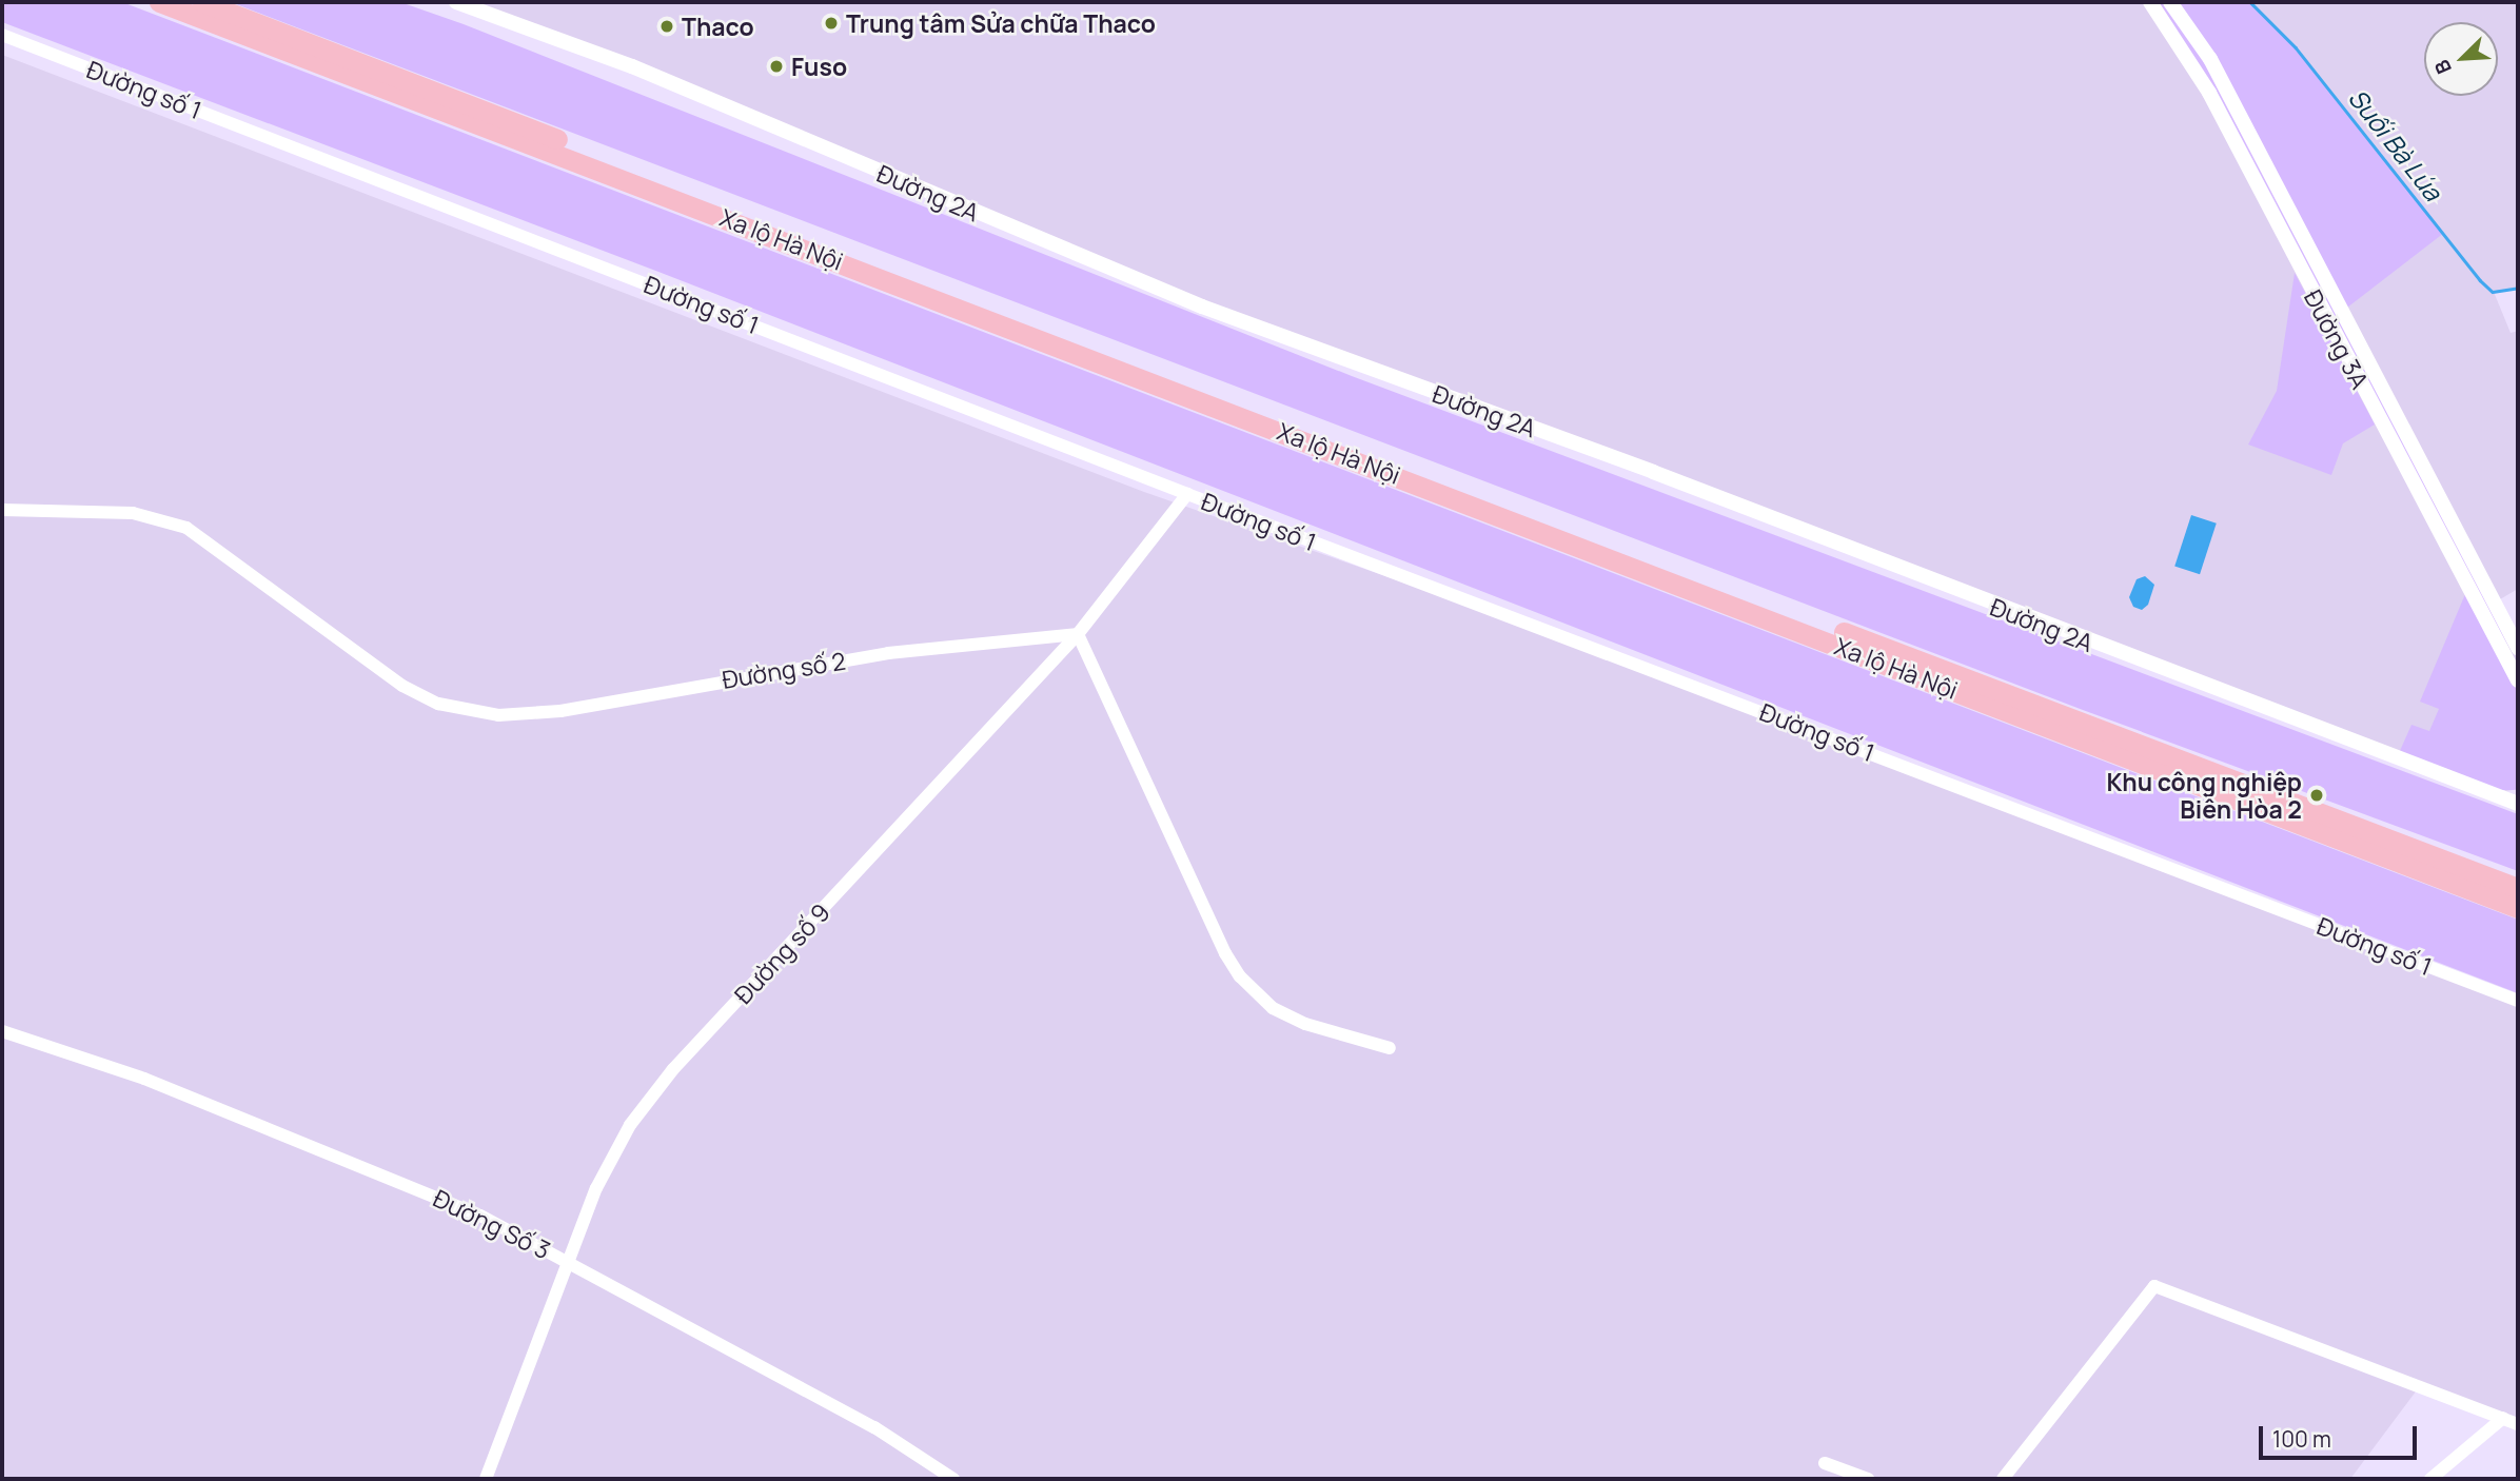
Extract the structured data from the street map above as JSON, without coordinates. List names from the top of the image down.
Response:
{
  "streets": {
    "highway": ["Xa lộ Hà Nội"],
    "street": [
      "Đường số 1",
      "Đường 2A",
      "Đường 3A",
      "Đường số 2",
      "Đường số 9",
      "Đường Số 3"
    ]
  },
  "crossings": [
    ["Đường số 1", "Đường số 9"],
    ["Đường số 2", "Đường số 9"],
    ["Đường số 9", "Đường Số 3"]
  ],
  "water": ["Suối Bà Lúa"],
  "places": [
    "Trung tâm Sửa chữa Thaco",
    "Thaco",
    "Fuso",
    "Khu công nghiệp Biên Hòa 2"
  ],
  "scale_bar": "100 m",
  "north": "bottom left"
}
